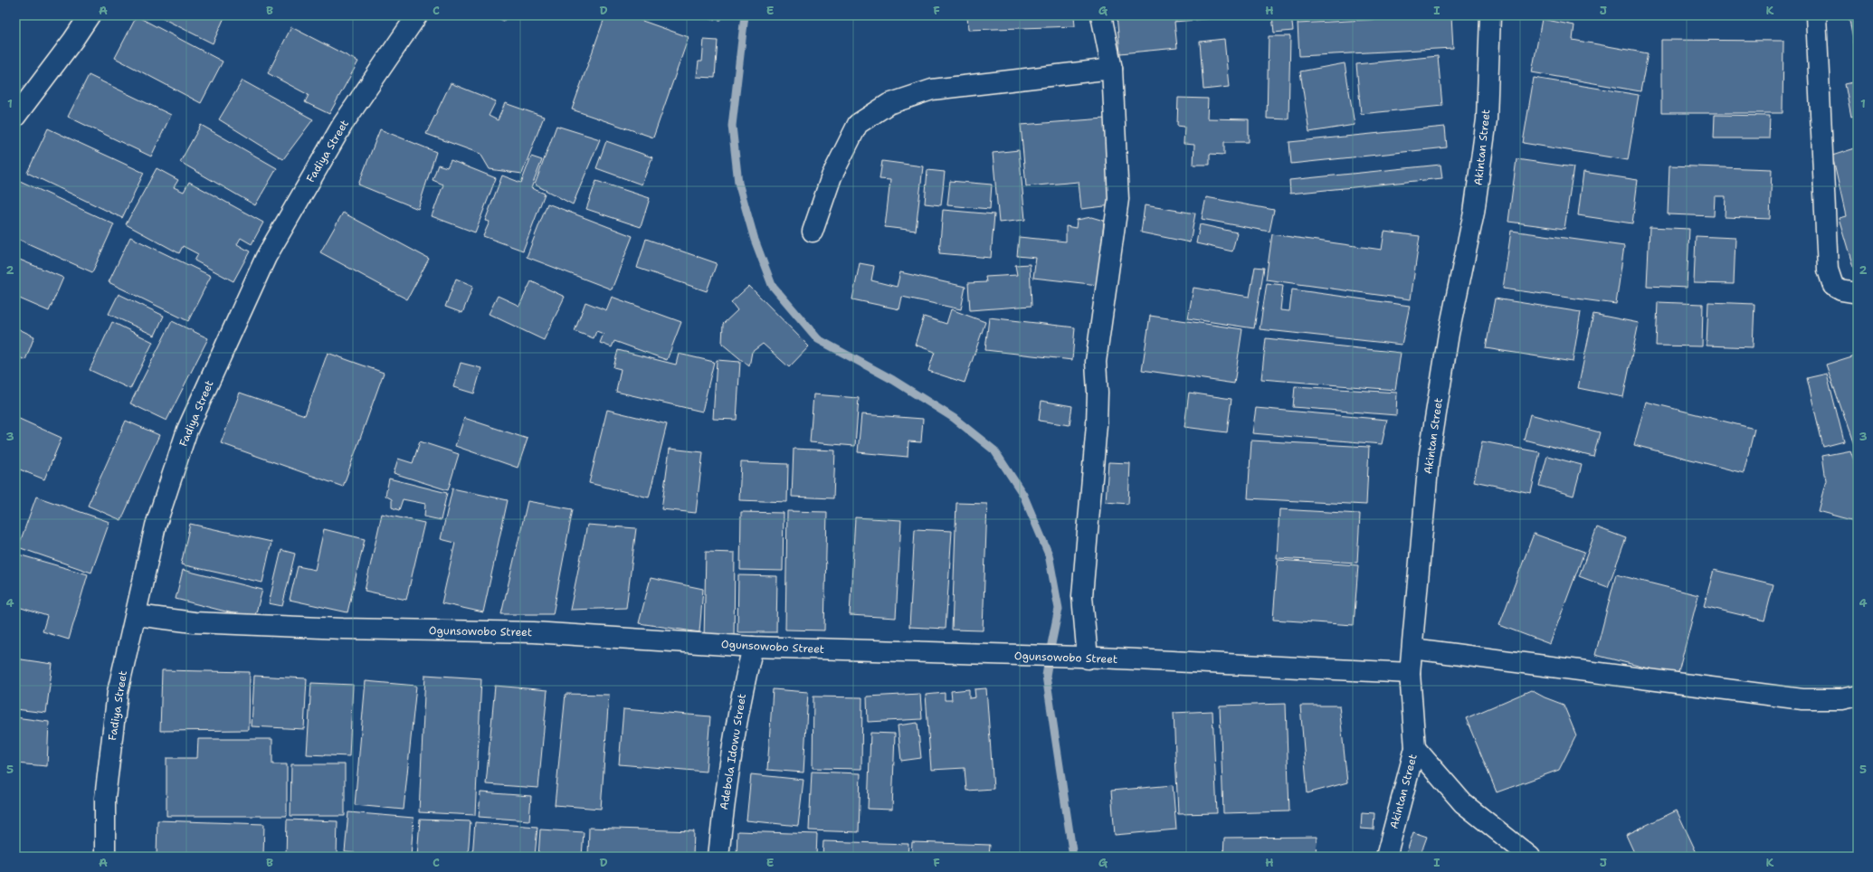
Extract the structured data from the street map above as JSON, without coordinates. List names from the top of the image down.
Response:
{
  "streets": {
    "street": [
      "Akintan Street",
      "Fadiya Street",
      "Ogunsowobo Street",
      "Adebola Idowu Street"
    ]
  },
  "crossings": [
    ["Akintan Street", "Ogunsowobo Street"],
    ["Fadiya Street", "Ogunsowobo Street"],
    ["Ogunsowobo Street", "Adebola Idowu Street"]
  ],
  "grid": {
    "columns": [
      "A",
      "B",
      "C",
      "D",
      "E",
      "F",
      "G",
      "H",
      "I",
      "J",
      "K"
    ],
    "rows": [
      "1",
      "2",
      "3",
      "4",
      "5"
    ]
  }
}
